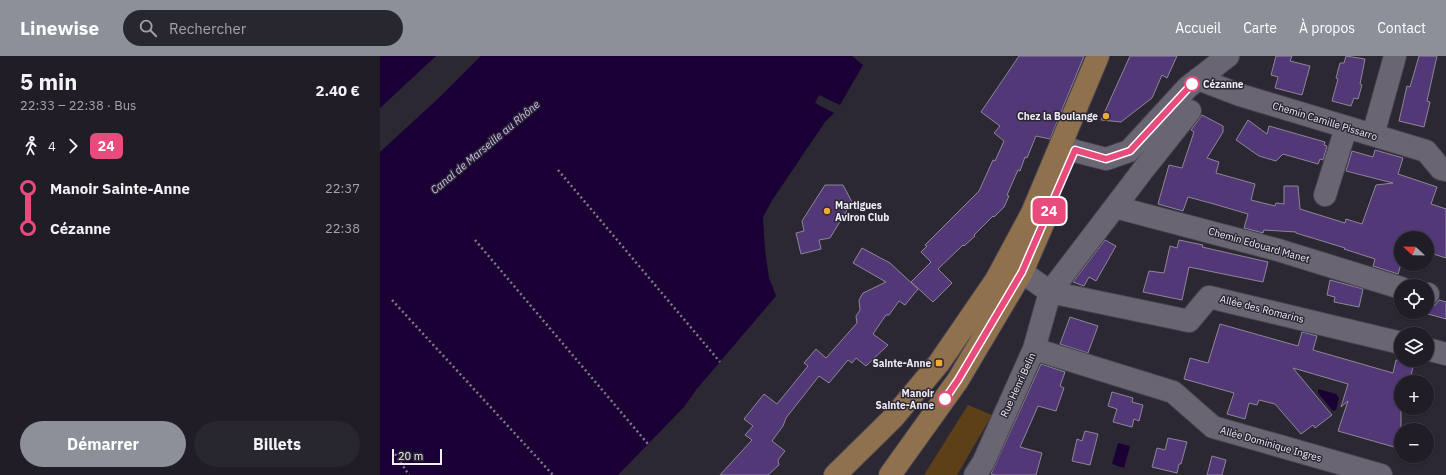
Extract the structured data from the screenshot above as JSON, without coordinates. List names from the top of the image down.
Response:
{
  "streets": {
    "street": [
      "Chemin Camille Pissarro",
      "Chemin Edouard Manet",
      "Allée des Romarins",
      "Rue Henri Belin",
      "Allée Dominique Ingres"
    ]
  },
  "crossings": [
    ["Allée des Romarins", "Rue Henri Belin"],
    ["Rue Henri Belin", "Allée Dominique Ingres"]
  ],
  "water": ["Canal de Marseille au Rhône"],
  "places": {
    "other": [
      "Cézanne",
      "Chez la Boulange",
      "Martigues Aviron Club",
      "Manoir Sainte-Anne"
    ],
    "transit": ["Sainte-Anne"]
  },
  "lines": ["bus line 24"],
  "scale_bar": "20 m",
  "north": "left",
  "page": {
    "header": "Linewise",
    "search": "Rechercher",
    "nav": [
      "Accueil",
      "Carte",
      "À propos",
      "Contact"
    ],
    "heading": ["5 min", "22:33 – 22:38 · Bus", "2.40 €"],
    "on_map": "24",
    "legs": ["4", "24"],
    "list": [
      {
        "name": "Manoir Sainte-Anne",
        "value": "22:37"
      },
      {
        "name": "Cézanne",
        "value": "22:38"
      }
    ],
    "map_buttons": ["+", "−"],
    "buttons": ["Démarrer", "Billets"],
    "scale": "20 m"
  }
}
